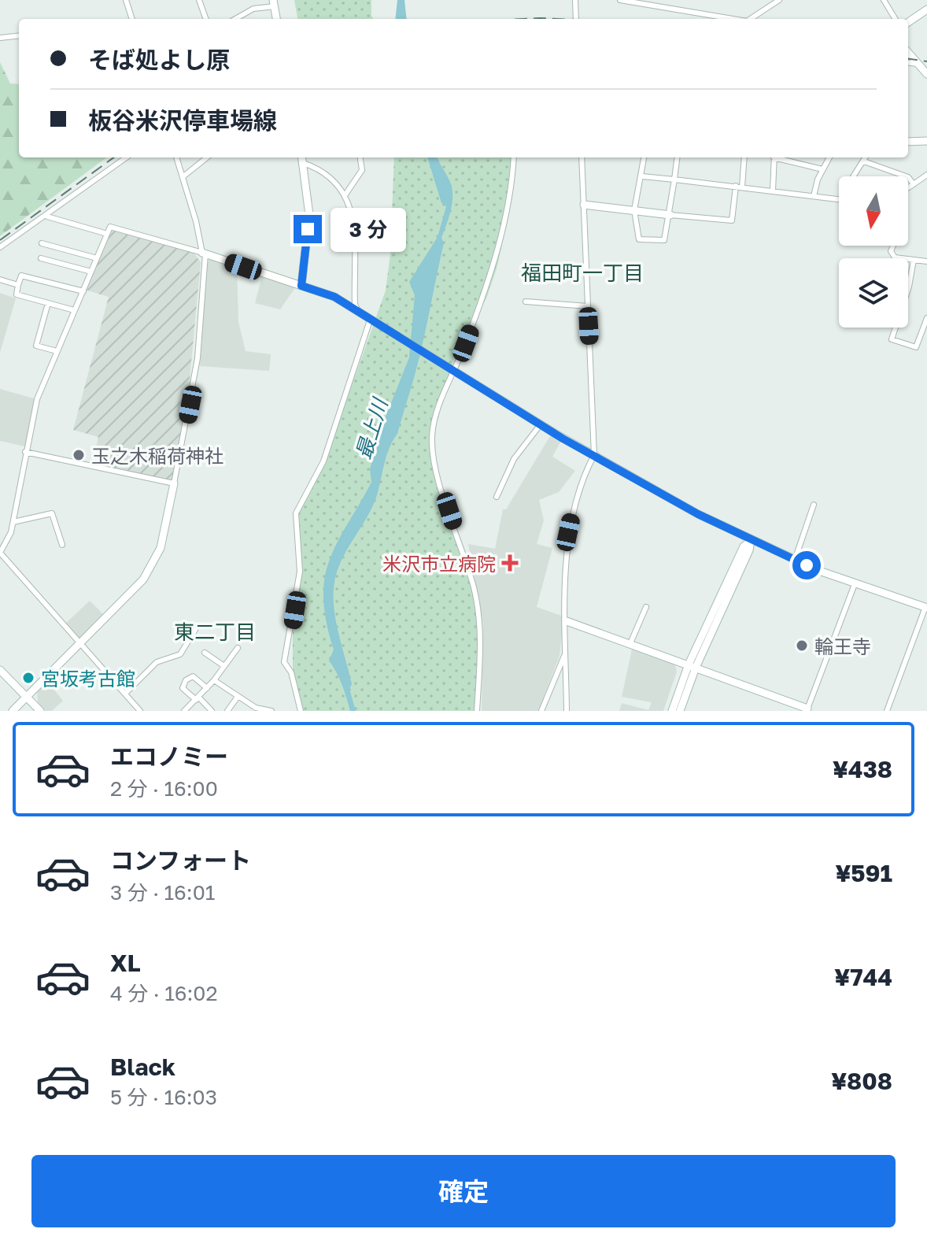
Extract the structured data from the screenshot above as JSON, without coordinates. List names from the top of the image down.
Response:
{
  "districts": ["福田町一丁目", "東二丁目"],
  "water": ["最上川"],
  "places": {
    "other": ["玉之木稲荷神社", "輪王寺", "宮坂考古館"],
    "health": ["米沢市立病院"]
  },
  "north": "bottom",
  "page": {
    "banner": ["そば処よし原", "板谷米沢停車場線"],
    "bubble": "3 分",
    "list": [
      {
        "name": "エコノミー",
        "note": "2 分 · 16:00",
        "value": "¥438"
      },
      {
        "name": "コンフォート",
        "note": "3 分 · 16:01",
        "value": "¥591"
      },
      {
        "name": "XL",
        "note": "4 分 · 16:02",
        "value": "¥744"
      },
      {
        "name": "Black",
        "note": "5 分 · 16:03",
        "value": "¥808"
      }
    ],
    "buttons": "確定"
  }
}
